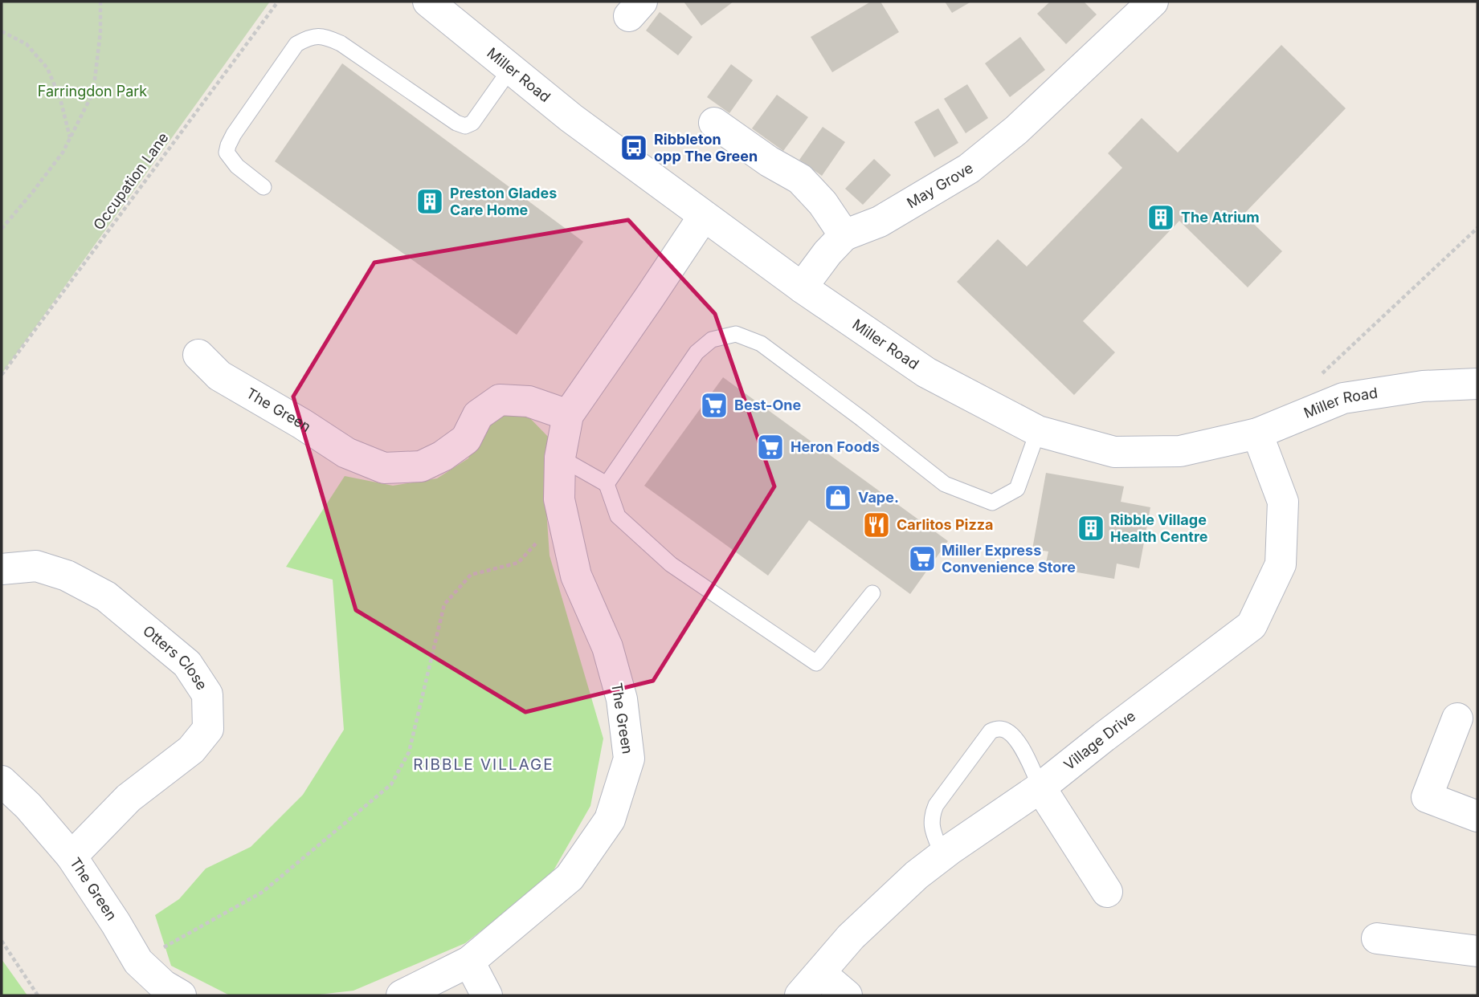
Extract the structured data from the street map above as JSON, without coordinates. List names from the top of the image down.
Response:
{
  "streets": {
    "street": [
      "Miller Road",
      "May Grove",
      "The Green",
      "Otters Close",
      "Village Drive"
    ],
    "path": ["Occupation Lane"]
  },
  "crossings": [
    ["Miller Road", "The Green"],
    ["Miller Road", "Village Drive"],
    ["The Green", "Otters Close"]
  ],
  "districts": ["RIBBLE VILLAGE"],
  "parks": ["Farringdon Park"],
  "places": {
    "bus stop": ["Ribbleton opp The Green"],
    "building": ["Preston Glades Care Home", "The Atrium", "Ribble Village Health Centre"],
    "supermarket": ["Best-One", "Heron Foods", "Miller Express Convenience Store"],
    "shop": ["Vape."],
    "restaurant": ["Carlitos Pizza"]
  }
}
